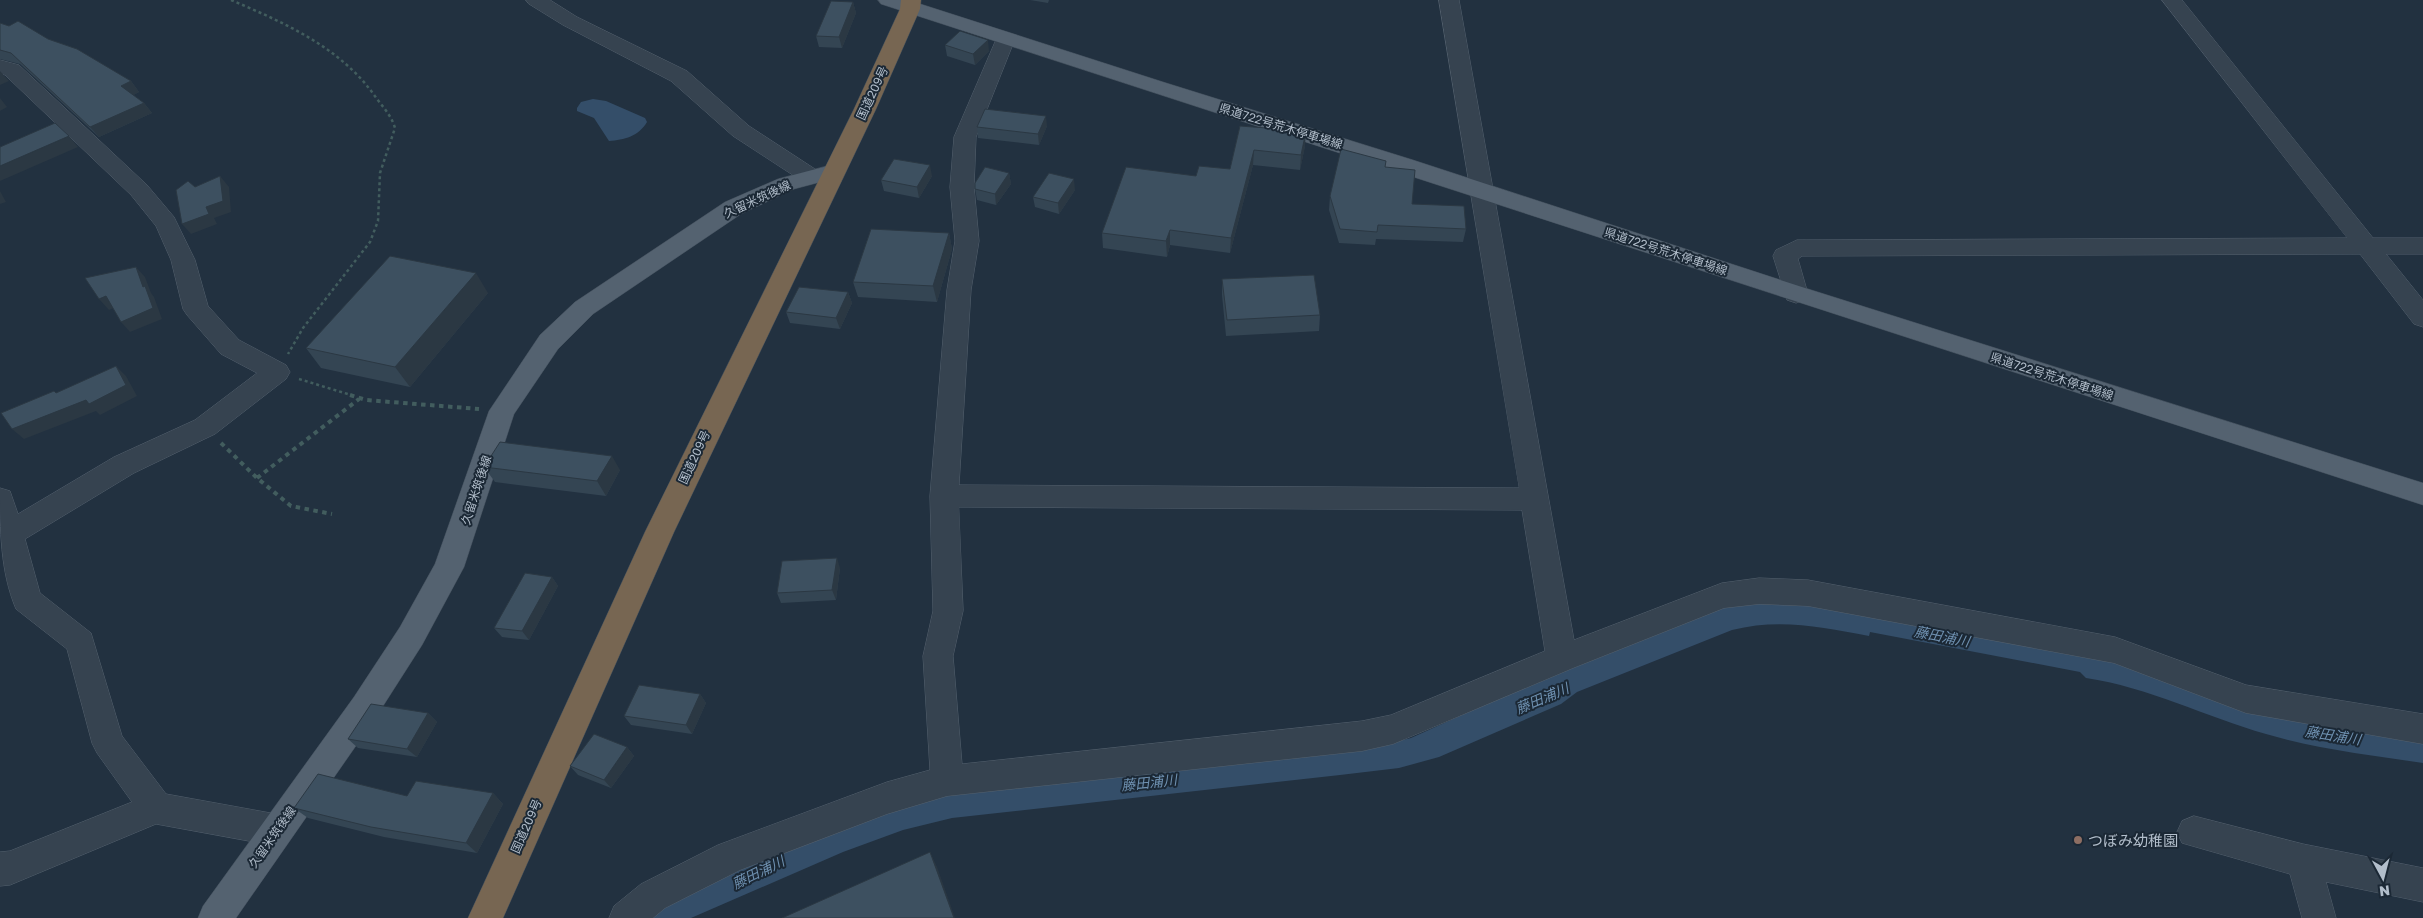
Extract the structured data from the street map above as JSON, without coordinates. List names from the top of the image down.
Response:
{
  "streets": {
    "highway": ["国道209号"],
    "main road": ["県道722号荒木停車場線", "久留米筑後線"]
  },
  "crossings": [
    ["国道209号", "県道722号荒木停車場線"],
    ["国道209号", "久留米筑後線"]
  ],
  "water": ["藤田浦川"],
  "places": ["つぼみ幼稚園"],
  "north": "bottom"
}
